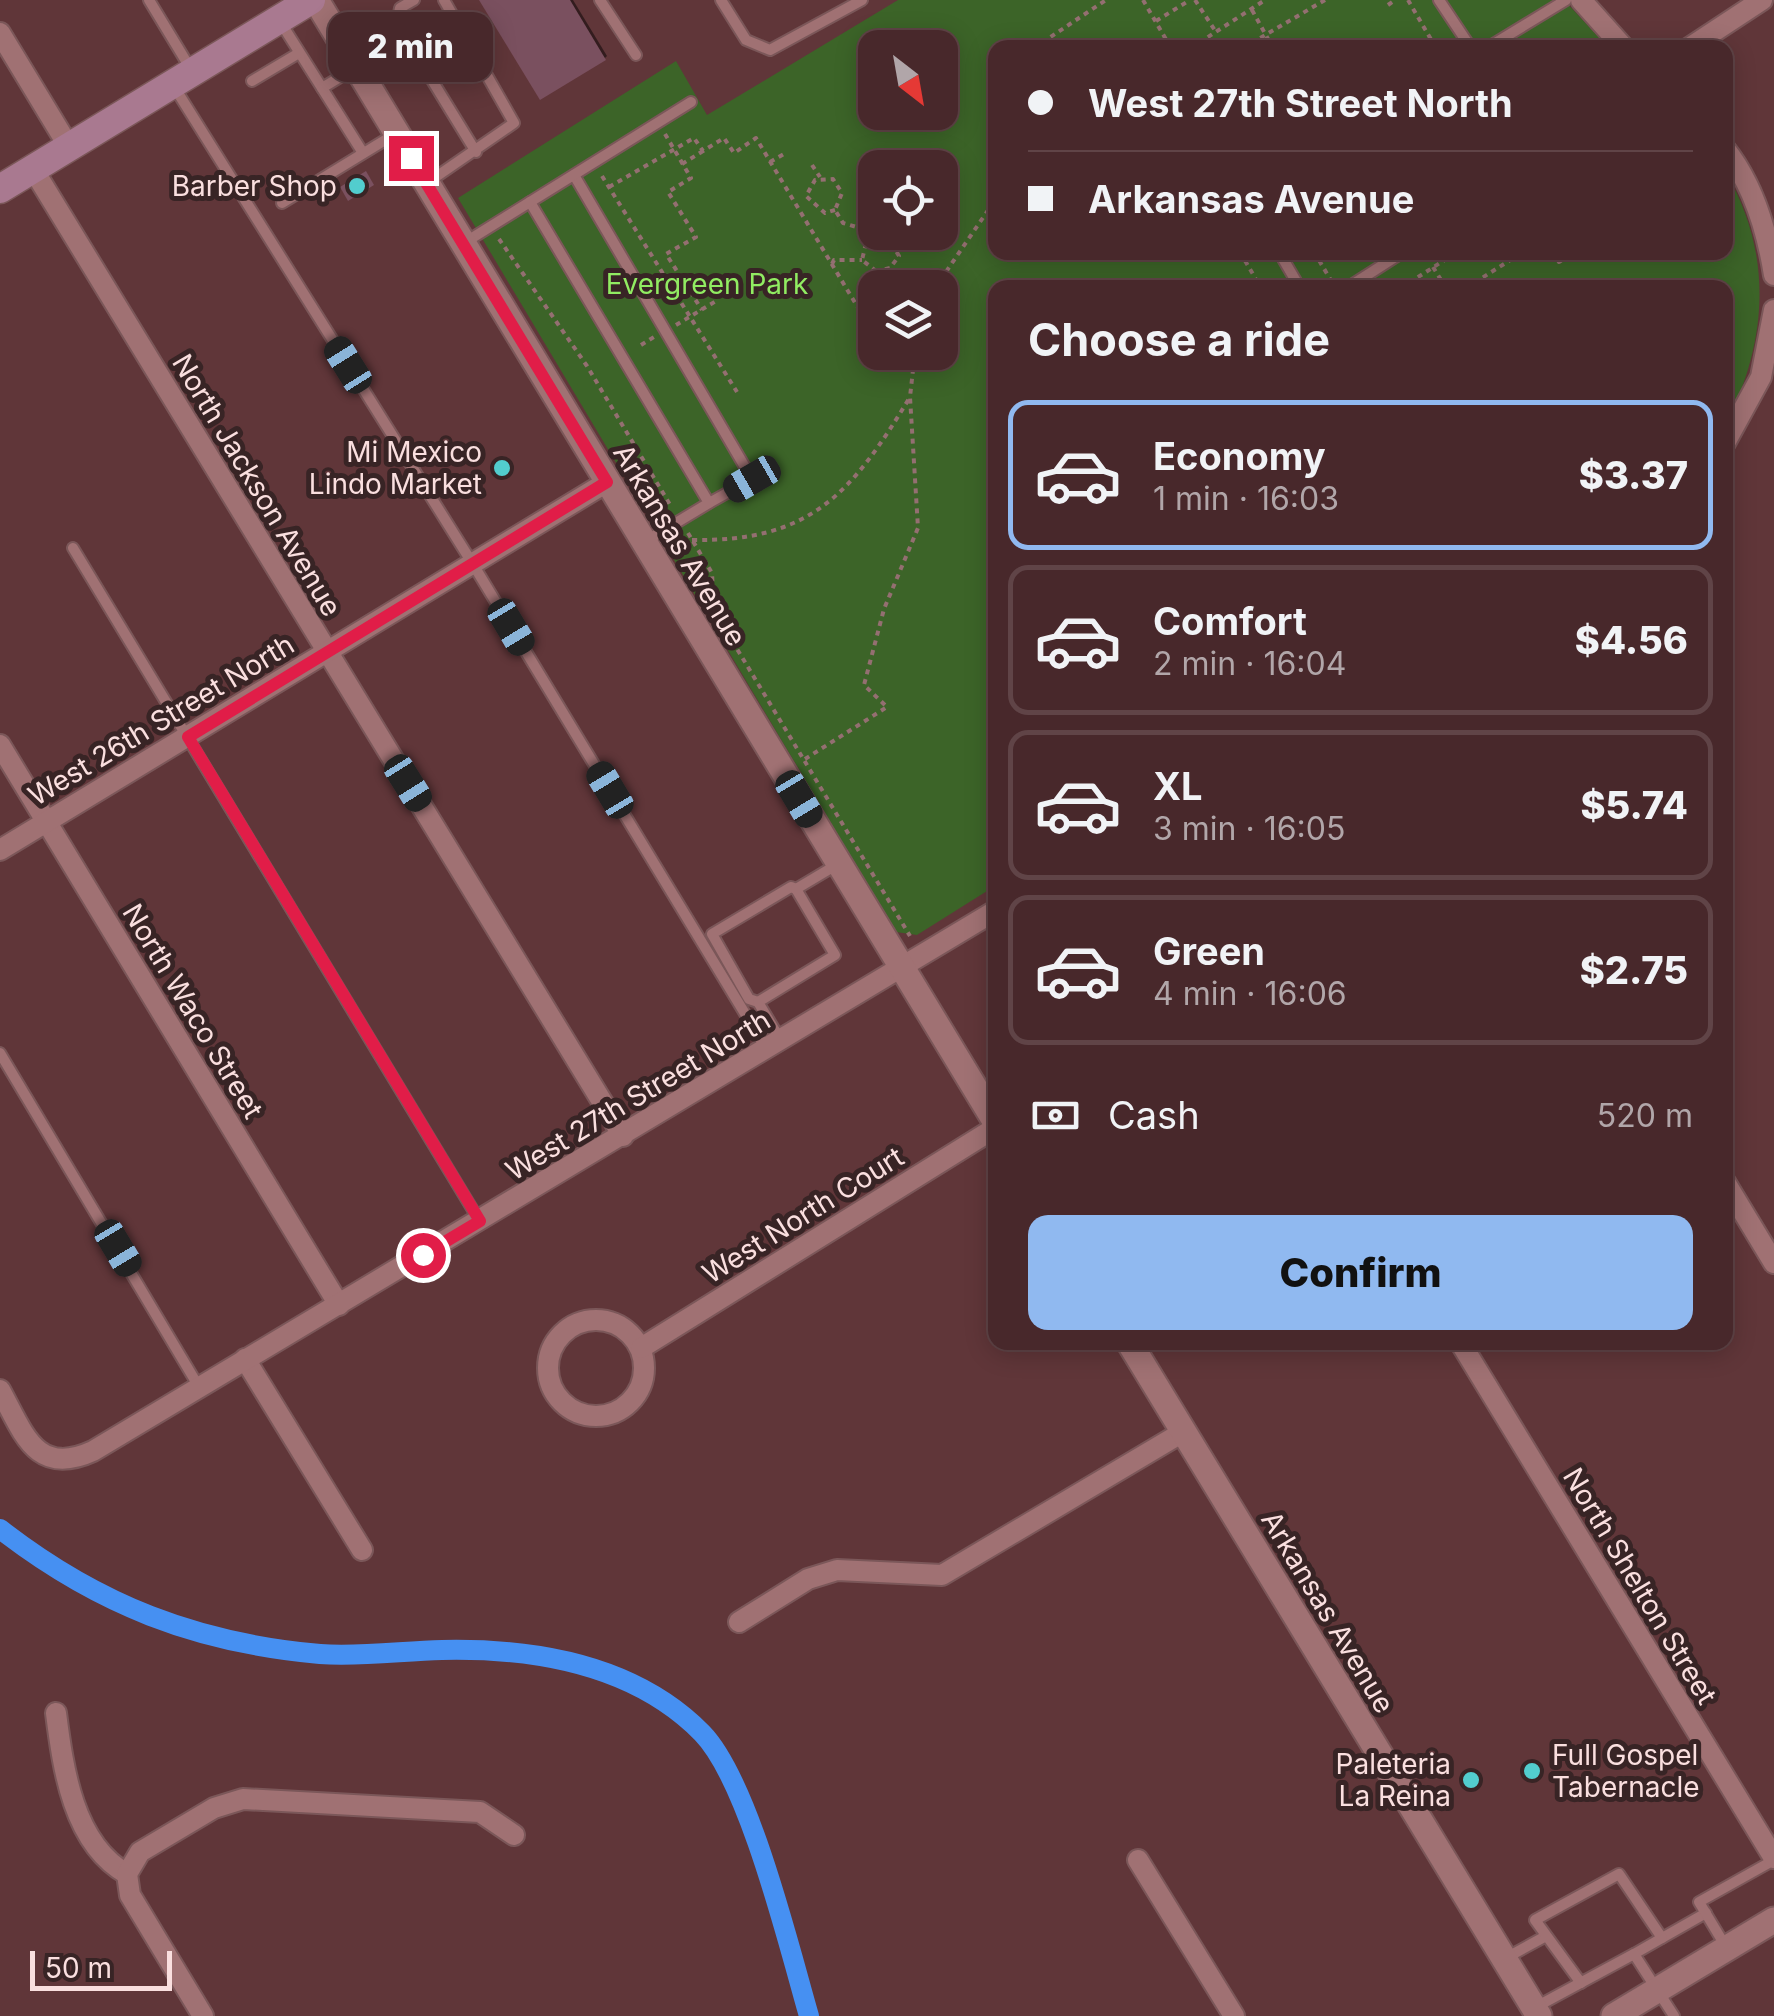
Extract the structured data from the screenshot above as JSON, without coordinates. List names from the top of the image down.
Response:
{
  "streets": {
    "street": [
      "North Jackson Avenue",
      "Arkansas Avenue",
      "West 26th Street North",
      "North Waco Street",
      "West 27th Street North",
      "West North Court",
      "North Shelton Street"
    ]
  },
  "crossings": [
    ["North Jackson Avenue", "West 26th Street North"],
    ["North Jackson Avenue", "West 27th Street North"],
    ["Arkansas Avenue", "West 26th Street North"],
    ["Arkansas Avenue", "West 27th Street North"],
    ["West 26th Street North", "North Waco Street"],
    ["North Waco Street", "West 27th Street North"]
  ],
  "parks": ["Evergreen Park"],
  "places": [
    "Barber Shop",
    "Mi Mexico Lindo Market",
    "Full Gospel Tabernacle",
    "Paleteria La Reina"
  ],
  "scale_bar": "50 m",
  "north": "bottom right",
  "page": {
    "bubble": "2 min",
    "banner": ["West 27th Street North", "Arkansas Avenue"],
    "heading": "Choose a ride",
    "list": [
      {
        "name": "Economy",
        "note": "1 min · 16:03",
        "value": "$3.37"
      },
      {
        "name": "Comfort",
        "note": "2 min · 16:04",
        "value": "$4.56"
      },
      {
        "name": "XL",
        "note": "3 min · 16:05",
        "value": "$5.74"
      },
      {
        "name": "Green",
        "note": "4 min · 16:06",
        "value": "$2.75"
      }
    ],
    "pay": ["Cash", "520 m"],
    "buttons": "Confirm",
    "scale": "50 m"
  }
}
